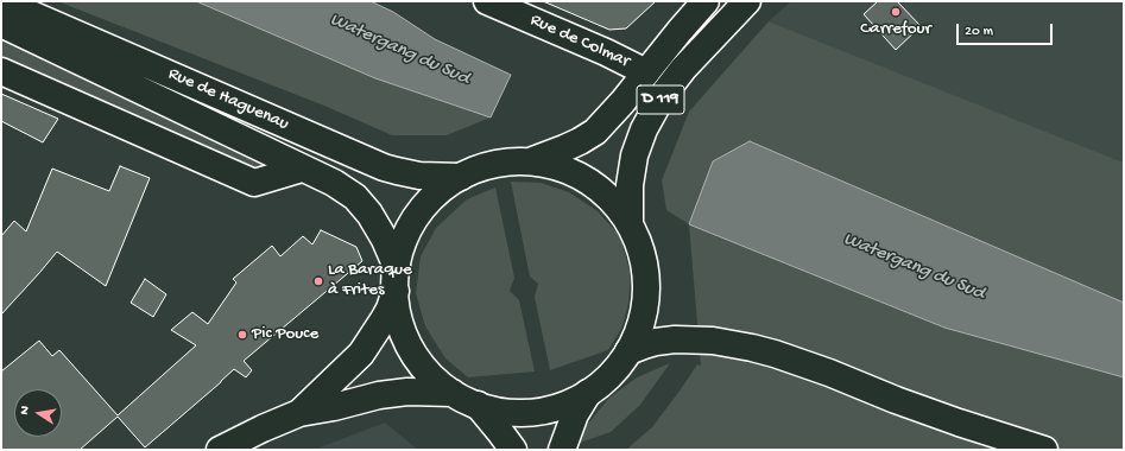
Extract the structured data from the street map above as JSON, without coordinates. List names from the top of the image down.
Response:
{
  "streets": {
    "main road": ["Rue de Colmar", "Rue de Haguenau", "D 119"]
  },
  "crossings": [
    ["Rue de Colmar", "D 119"]
  ],
  "water": ["Watergang du Sud"],
  "places": ["Carrefour", "La Baraque à Frites", "Pic Pouce"],
  "scale_bar": "20 m",
  "north": "left"
}
